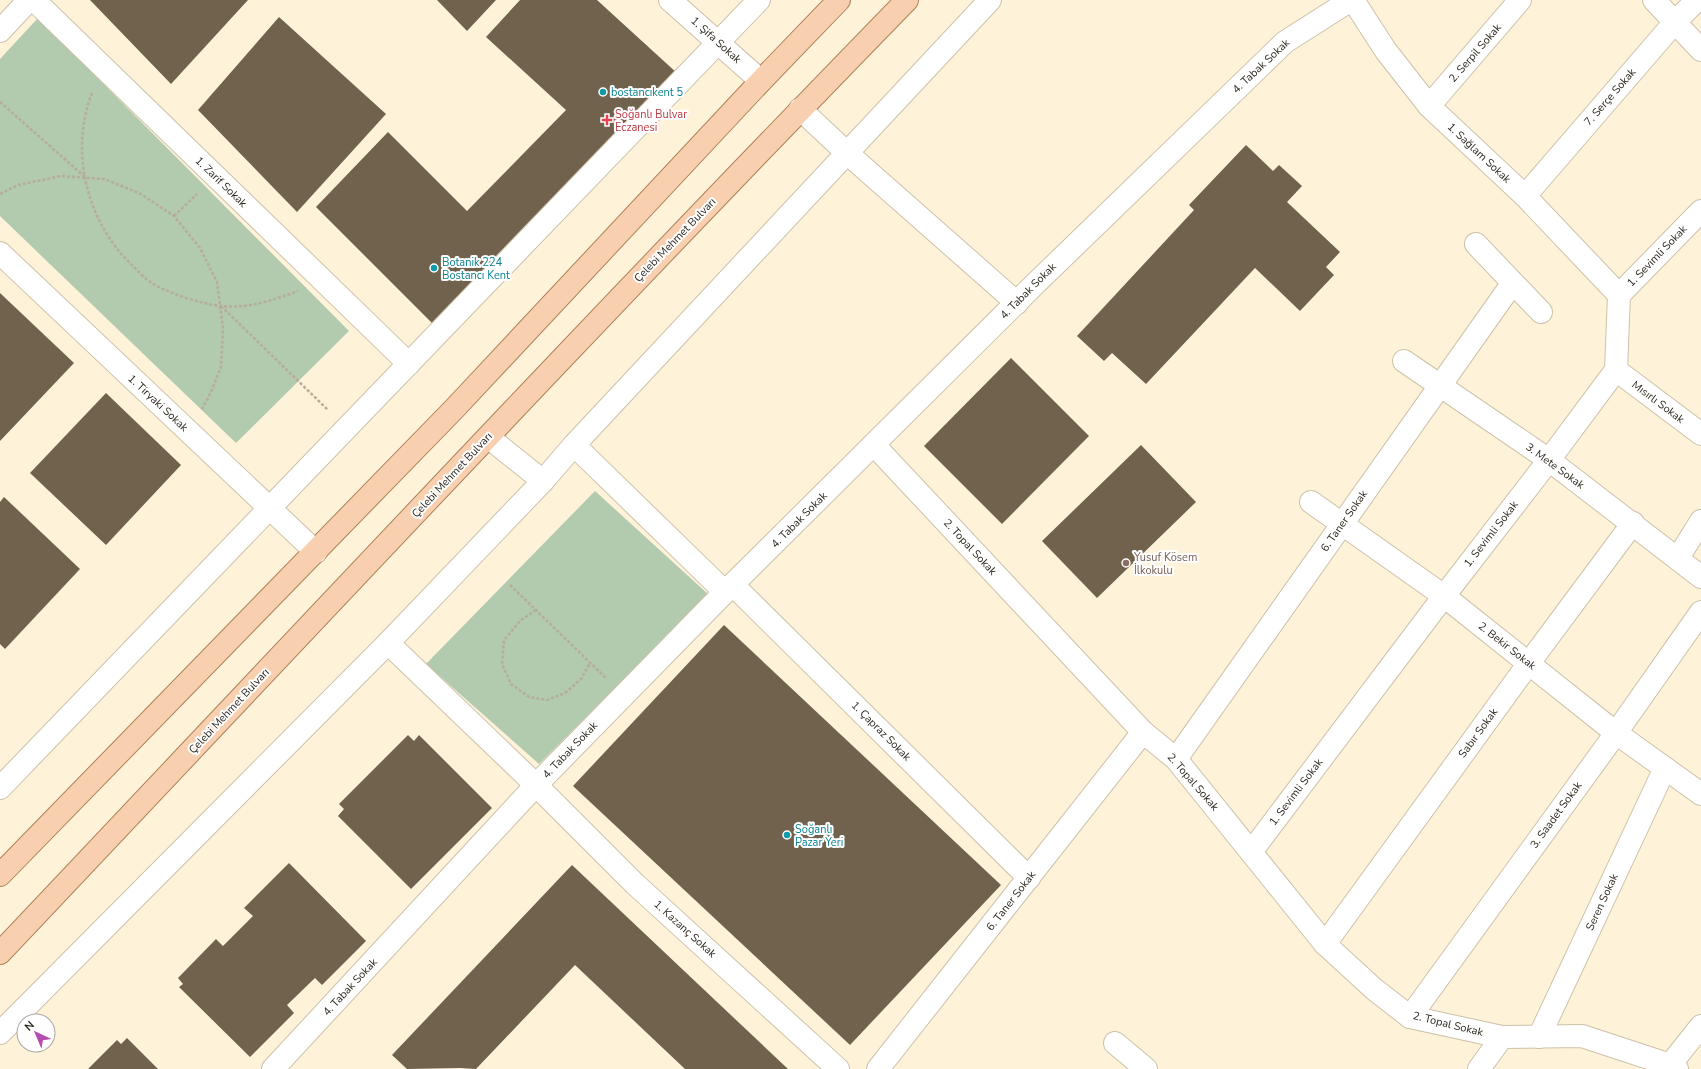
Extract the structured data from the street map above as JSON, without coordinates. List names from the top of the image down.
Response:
{
  "streets": {
    "main road": ["Çelebi Mehmet Bulvarı"],
    "street": [
      "1. Şifa Sokak",
      "2. Serpil Sokak",
      "4. Tabak Sokak",
      "7. Serçe Sokak",
      "1. Sağlam Sokak",
      "1. Zarif Sokak",
      "1. Sevimli Sokak",
      "Mısırlı Sokak",
      "1. Tiryaki Sokak",
      "3. Mete Sokak",
      "6. Taner Sokak",
      "2. Topal Sokak",
      "2. Bekir Sokak",
      "1. Çapraz Sokak",
      "Sabır Sokak",
      "3. Saadet Sokak",
      "Seren Sokak",
      "1. Kazanç Sokak"
    ]
  },
  "crossings": [
    ["2. Serpil Sokak", "1. Sağlam Sokak"],
    ["4. Tabak Sokak", "1. Sağlam Sokak"],
    ["4. Tabak Sokak", "2. Topal Sokak"],
    ["4. Tabak Sokak", "1. Çapraz Sokak"],
    ["4. Tabak Sokak", "1. Kazanç Sokak"],
    ["7. Serçe Sokak", "1. Sağlam Sokak"],
    ["1. Sağlam Sokak", "1. Sevimli Sokak"],
    ["1. Sevimli Sokak", "Mısırlı Sokak"],
    ["1. Sevimli Sokak", "3. Mete Sokak"],
    ["1. Sevimli Sokak", "2. Topal Sokak"],
    ["1. Sevimli Sokak", "2. Bekir Sokak"],
    ["3. Mete Sokak", "6. Taner Sokak"],
    ["3. Mete Sokak", "Sabır Sokak"],
    ["6. Taner Sokak", "2. Topal Sokak"],
    ["6. Taner Sokak", "2. Bekir Sokak"],
    ["6. Taner Sokak", "1. Çapraz Sokak"],
    ["2. Topal Sokak", "Sabır Sokak"],
    ["2. Topal Sokak", "3. Saadet Sokak"],
    ["2. Topal Sokak", "Seren Sokak"],
    ["2. Bekir Sokak", "Sabır Sokak"],
    ["2. Bekir Sokak", "3. Saadet Sokak"],
    ["2. Bekir Sokak", "Seren Sokak"]
  ],
  "places": {
    "other": [
      "bostancıkent 5",
      "Botanik 224 Bostancı Kent",
      "Yusuf Kösem İlkokulu",
      "Soğanlı Pazar Yeri"
    ],
    "health": ["Soğanlı Bulvar Eczanesi"]
  },
  "north": "top left"
}
